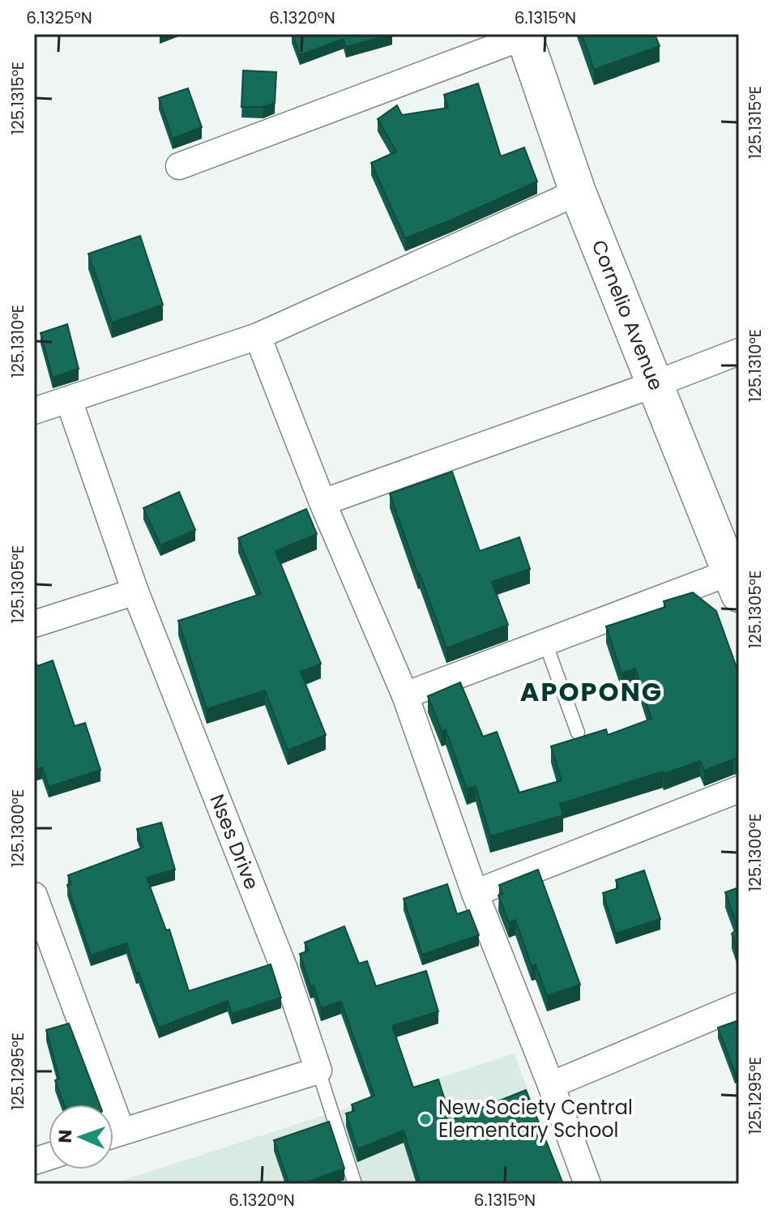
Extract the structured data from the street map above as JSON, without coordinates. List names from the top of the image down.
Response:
{
  "streets": {
    "street": ["Cornelio Avenue", "Nses Drive"]
  },
  "districts": ["APOPONG"],
  "places": ["New Society Central Elementary School"],
  "north": "left",
  "coordinates": [
    "6.1325°N",
    "6.1320°N",
    "6.1315°N",
    "125.1315°E",
    "125.1310°E",
    "125.1305°E",
    "125.1300°E",
    "125.1295°E"
  ]
}
